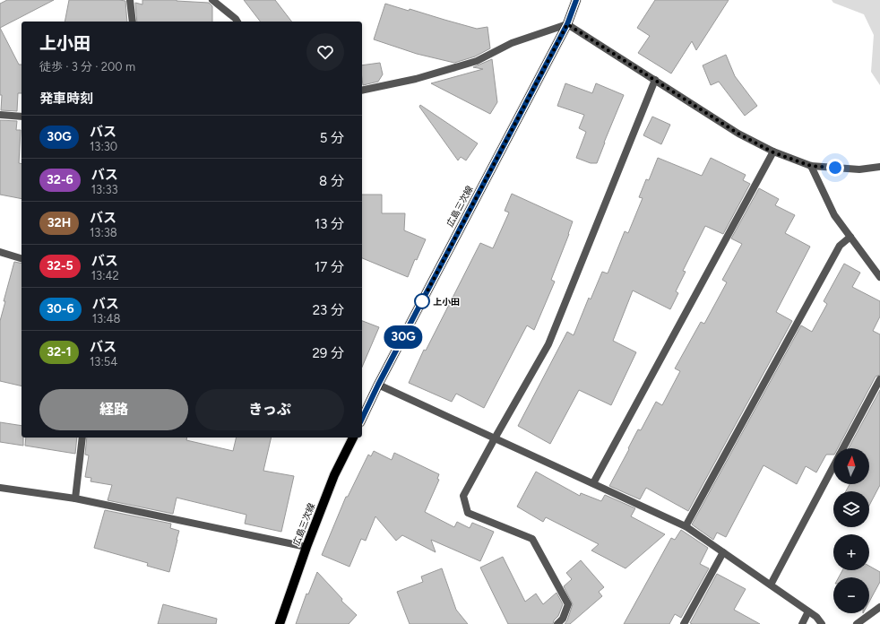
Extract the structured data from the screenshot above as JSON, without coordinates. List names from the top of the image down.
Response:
{
  "streets": {
    "main road": ["広島三次線"]
  },
  "places": ["上小田"],
  "lines": ["bus line 30G"],
  "north": "top",
  "page": {
    "on_map": "30G",
    "heading": [
      ["上小田", "徒歩 · 3 分 · 200 m"],
      "発車時刻"
    ],
    "list": [
      {
        "mark": "30G",
        "name": "バス",
        "note": "13:30",
        "value": "5 分"
      },
      {
        "mark": "32-6",
        "name": "バス",
        "note": "13:33",
        "value": "8 分"
      },
      {
        "mark": "32H",
        "name": "バス",
        "note": "13:38",
        "value": "13 分"
      },
      {
        "mark": "32-5",
        "name": "バス",
        "note": "13:42",
        "value": "17 分"
      },
      {
        "mark": "30-6",
        "name": "バス",
        "note": "13:48",
        "value": "23 分"
      },
      {
        "mark": "32-1",
        "name": "バス",
        "note": "13:54",
        "value": "29 分"
      }
    ],
    "buttons": ["経路", "きっぷ"],
    "map_buttons": ["+", "−"]
  }
}
